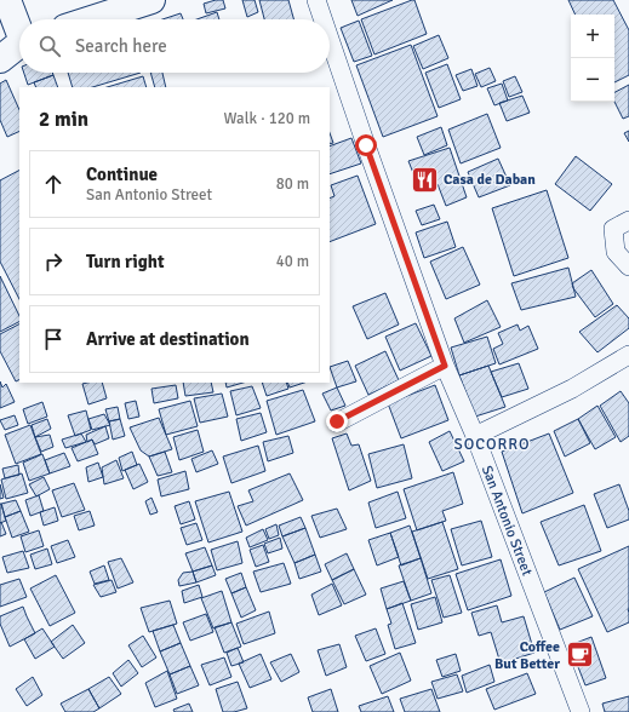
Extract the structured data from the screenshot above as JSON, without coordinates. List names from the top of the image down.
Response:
{
  "streets": {
    "street": ["San Antonio Street"]
  },
  "districts": ["SOCORRO"],
  "places": {
    "restaurant": ["Casa de Daban"],
    "cafe": ["Coffee But Better"]
  },
  "page": {
    "map_buttons": ["+", "−"],
    "search": "Search here",
    "heading": ["2 min", "Walk · 120 m"],
    "list": [
      ["Continue", "San Antonio Street", "80 m"],
      ["Turn right", "40 m"],
      "Arrive at destination"
    ]
  }
}
